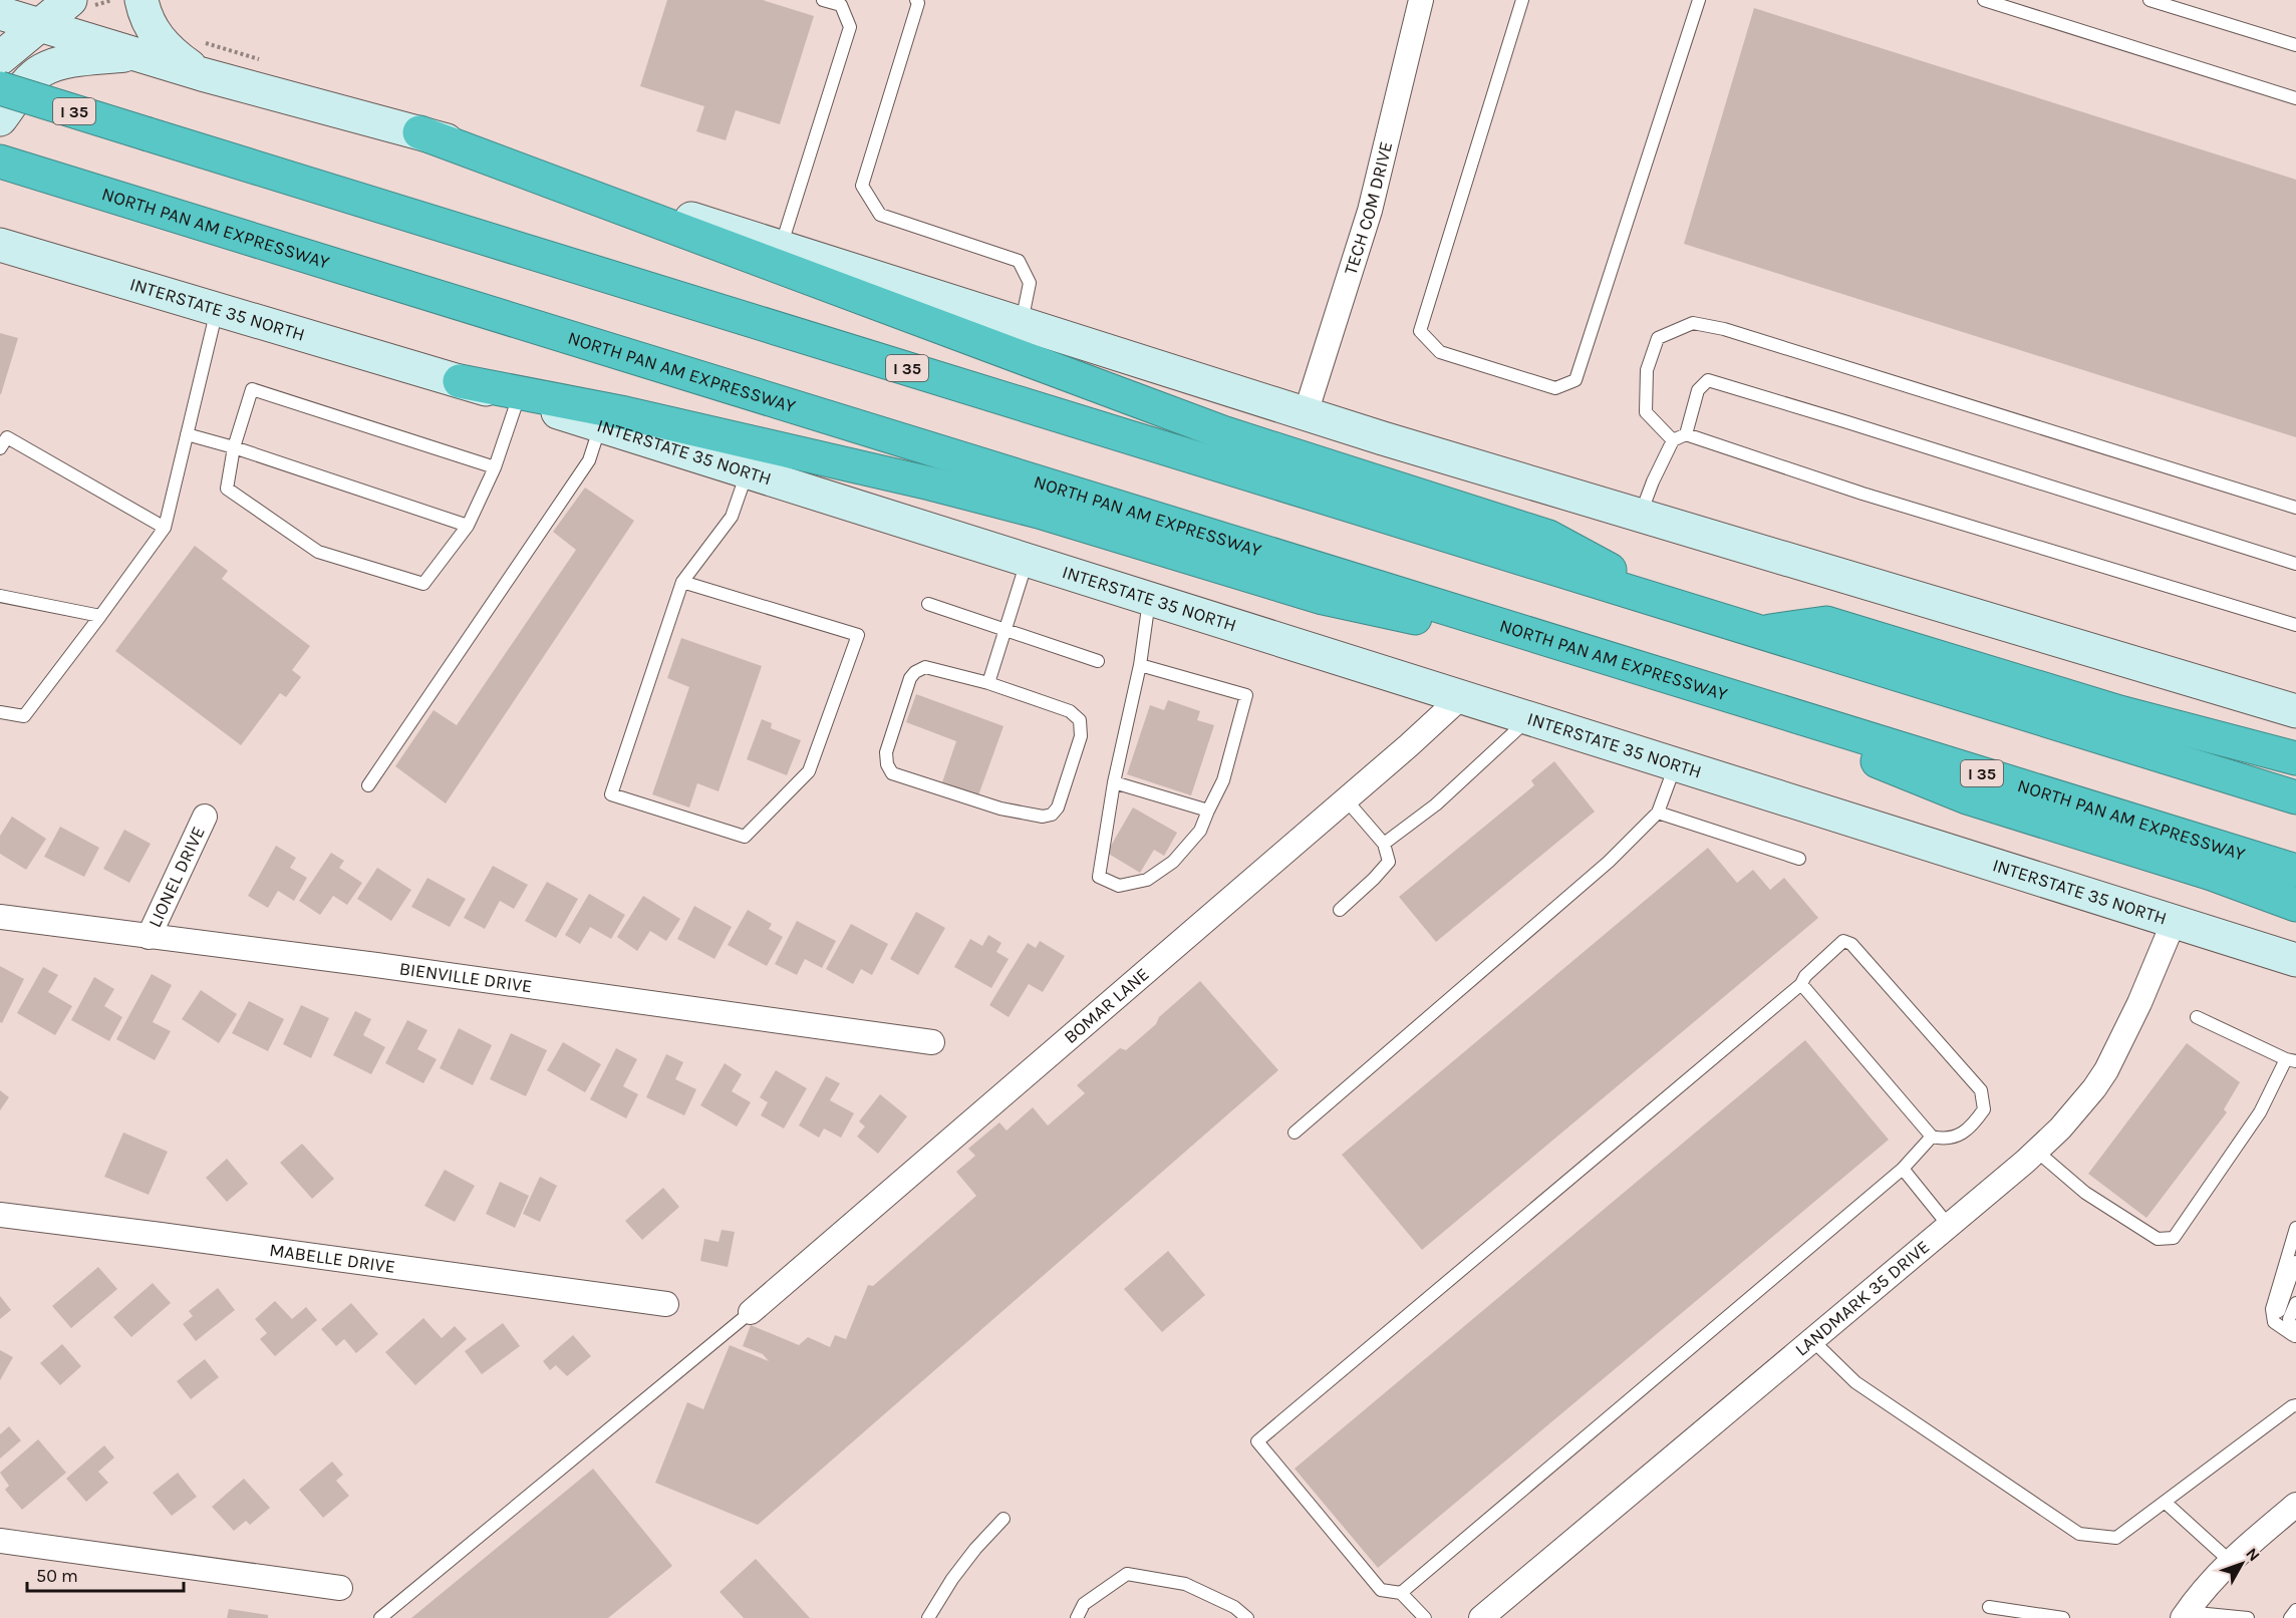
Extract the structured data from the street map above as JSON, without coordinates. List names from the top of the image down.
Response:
{
  "streets": {
    "highway": ["I 35", "NORTH PAN AM EXPRESSWAY"],
    "main road": ["INTERSTATE 35 NORTH"],
    "street": [
      "TECH COM DRIVE",
      "LIONEL DRIVE",
      "BIENVILLE DRIVE",
      "BOMAR LANE",
      "MABELLE DRIVE",
      "LANDMARK 35 DRIVE"
    ]
  },
  "crossings": [
    ["INTERSTATE 35 NORTH", "BOMAR LANE"],
    ["INTERSTATE 35 NORTH", "LANDMARK 35 DRIVE"],
    ["LIONEL DRIVE", "BIENVILLE DRIVE"]
  ],
  "scale_bar": "50 m",
  "north": "top right"
}
